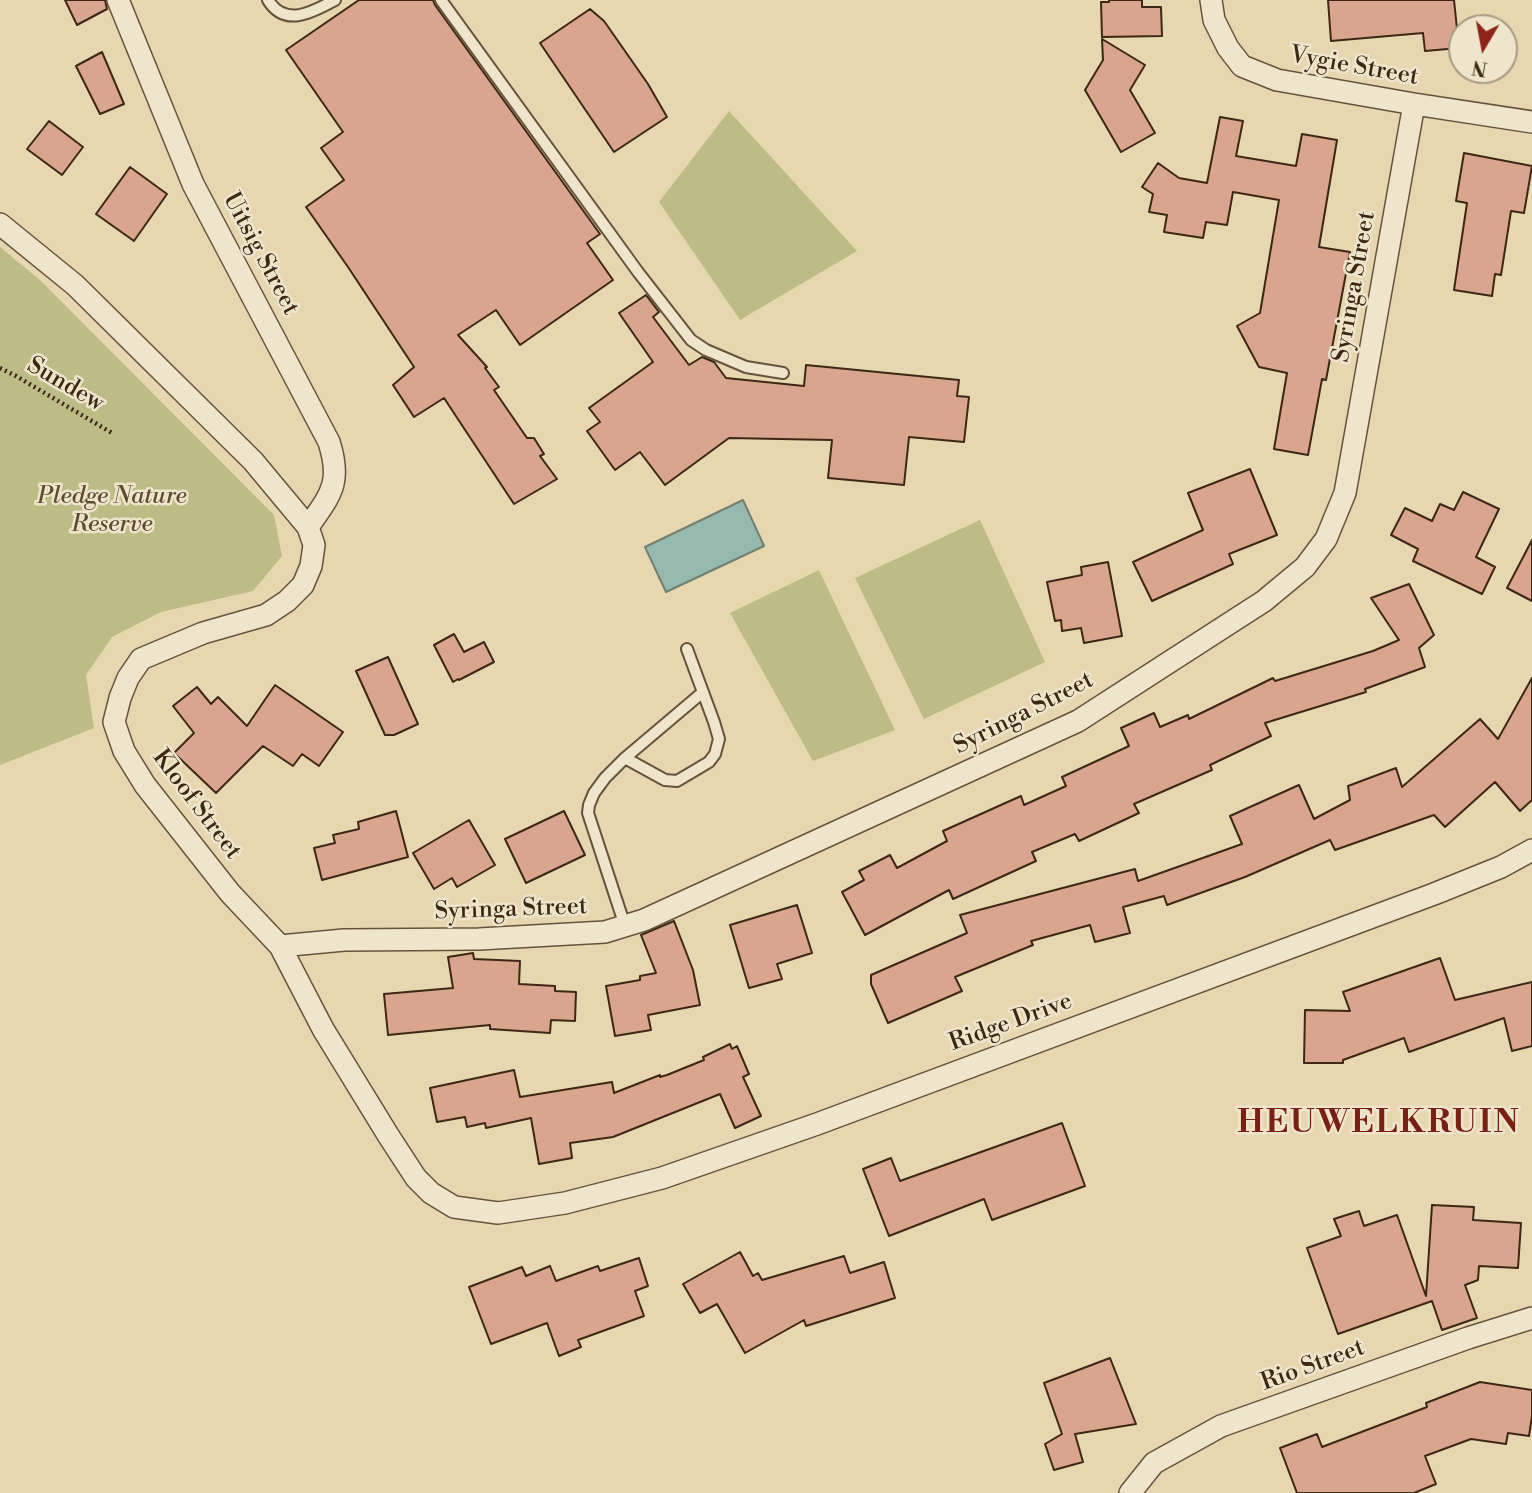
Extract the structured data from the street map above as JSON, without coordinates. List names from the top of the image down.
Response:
{
  "streets": {
    "street": [
      "Vygie Street",
      "Uitsig Street",
      "Syringa Street",
      "Kloof Street",
      "Ridge Drive",
      "Rio Street"
    ],
    "path": ["Sundew"]
  },
  "crossings": [
    ["Vygie Street", "Syringa Street"],
    ["Uitsig Street", "Kloof Street"],
    ["Syringa Street", "Kloof Street"],
    ["Kloof Street", "Ridge Drive"]
  ],
  "districts": ["HEUWELKRUIN"],
  "parks": ["Pledge Nature Reserve"],
  "north": "bottom"
}
